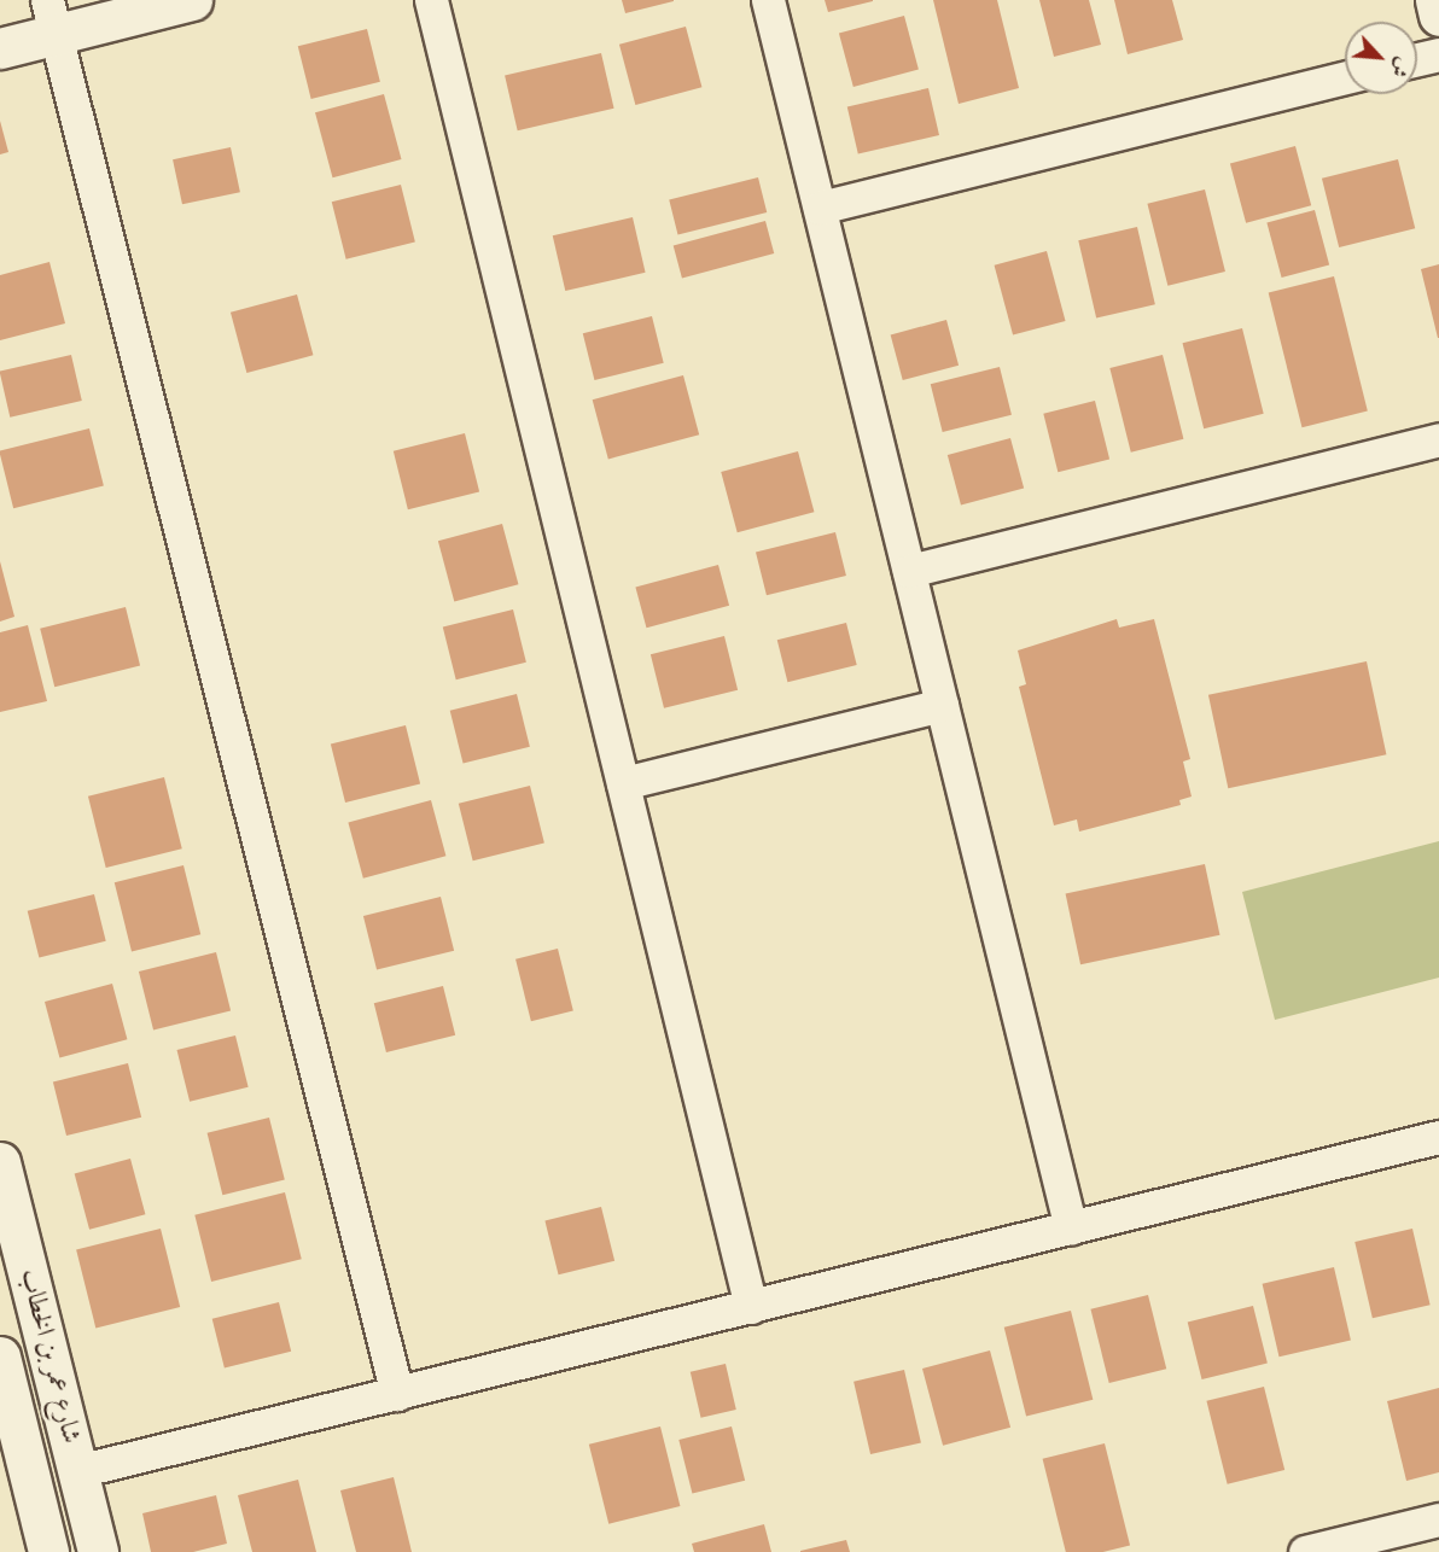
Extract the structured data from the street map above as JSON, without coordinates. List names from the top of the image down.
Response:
{
  "streets": {
    "street": ["شارع عمر بن الخطاب"]
  },
  "north": "bottom right"
}
